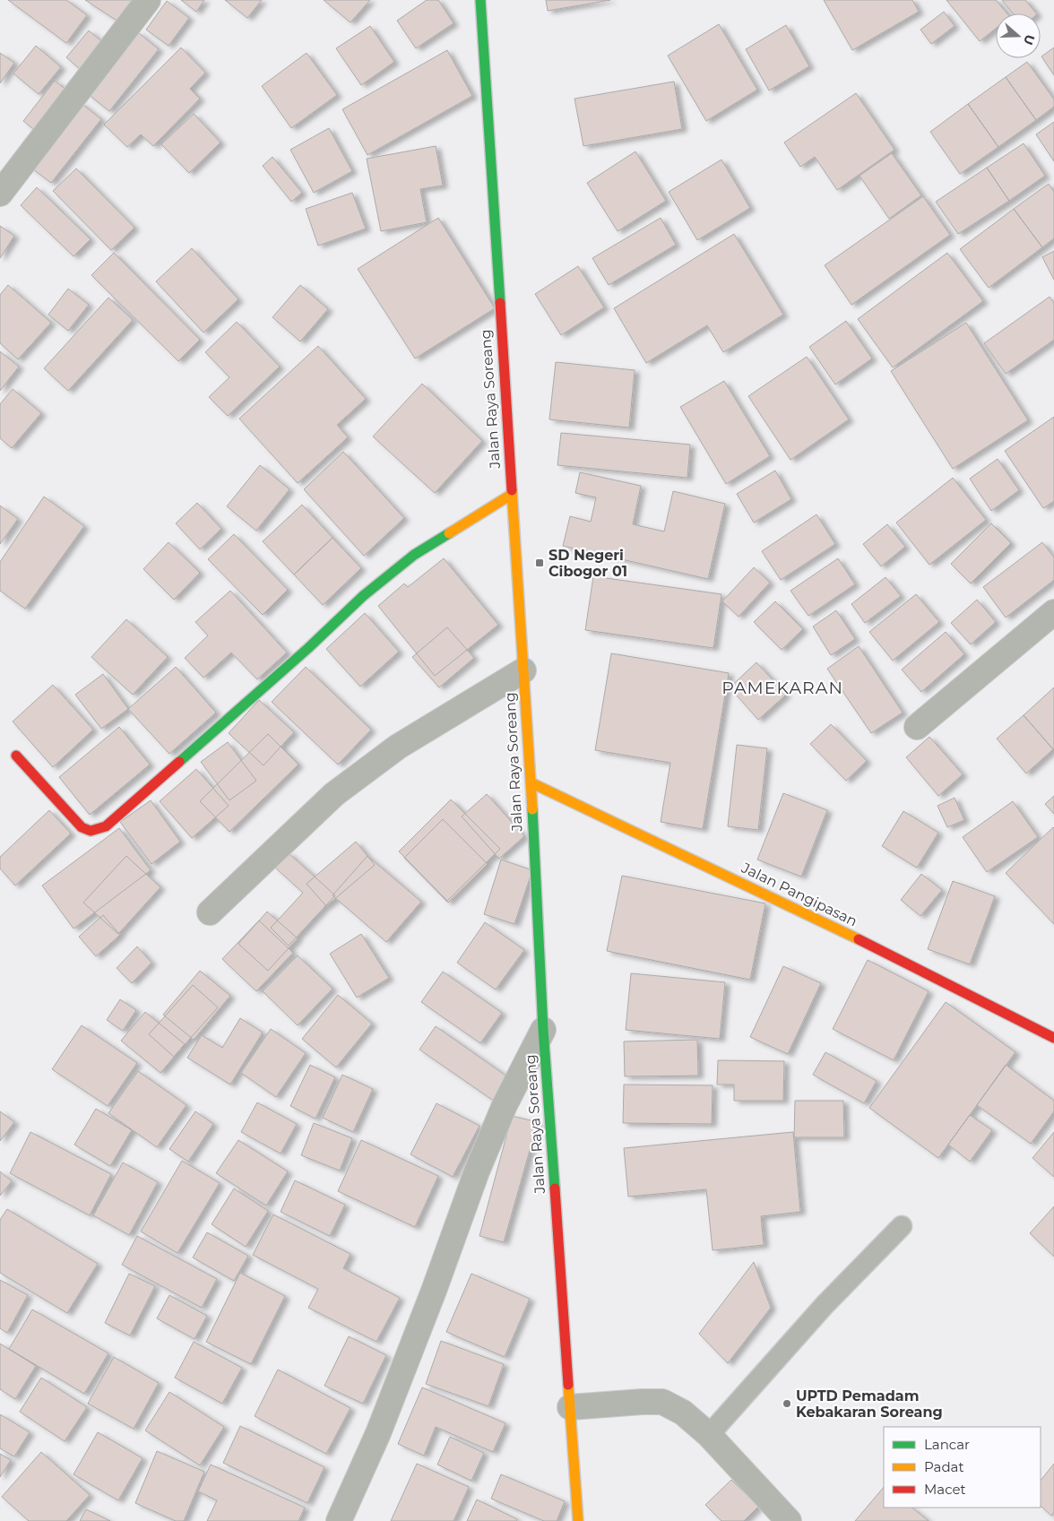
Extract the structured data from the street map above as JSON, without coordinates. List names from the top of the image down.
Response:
{
  "streets": {
    "main road": ["Jalan Raya Soreang", "Jalan Pangipasan"]
  },
  "crossings": [
    ["Jalan Raya Soreang", "Jalan Pangipasan"]
  ],
  "districts": ["PAMEKARAN"],
  "places": {
    "transit": ["SD Negeri Cibogor 01"],
    "other": ["UPTD Pemadam Kebakaran Soreang"]
  },
  "legend": ["Lancar", "Padat", "Macet"],
  "north": "right"
}
